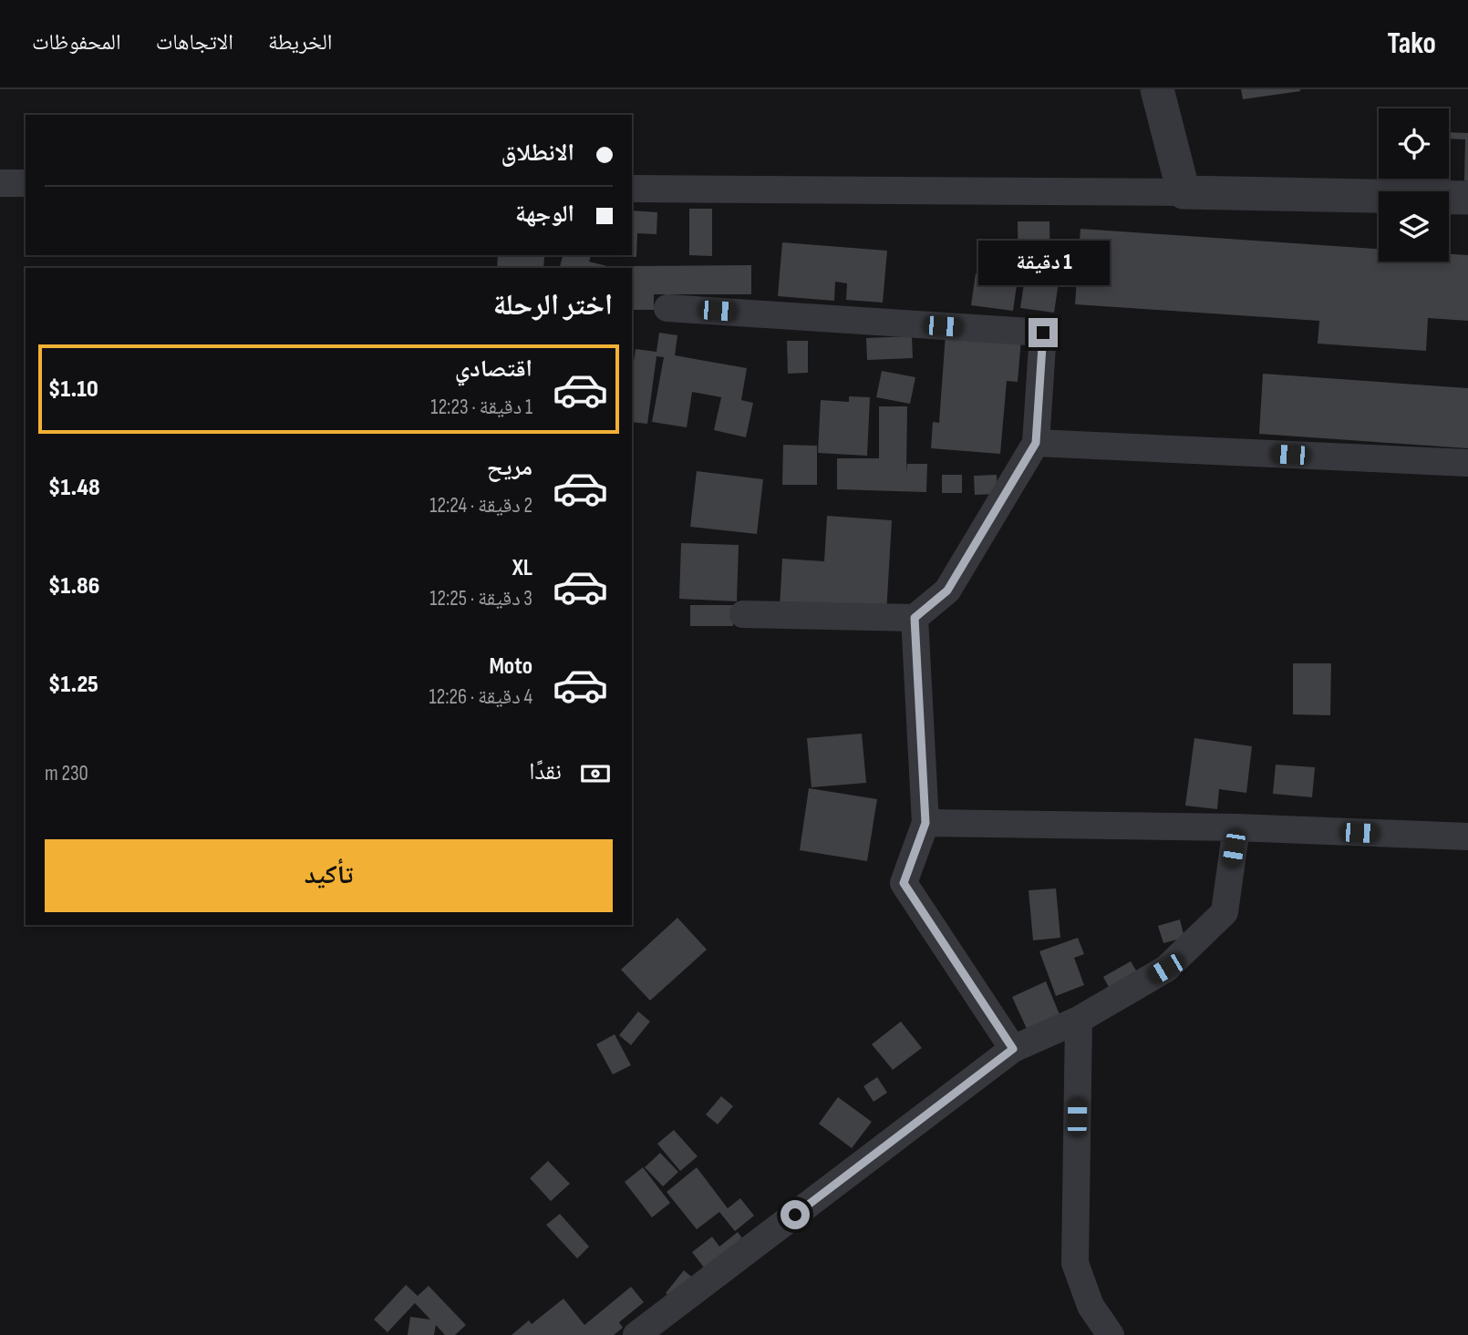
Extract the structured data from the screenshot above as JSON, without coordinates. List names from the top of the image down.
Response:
{
  "page": {
    "header": "Tako",
    "nav": ["الخريطة", "الاتجاهات", "المحفوظات"],
    "banner": ["الانطلاق", "الوجهة"],
    "bubble": "1 دقيقة",
    "heading": "اختر الرحلة",
    "list": [
      {
        "name": "اقتصادي",
        "note": "1 دقيقة · 12:23",
        "value": "$1.10"
      },
      {
        "name": "مريح",
        "note": "2 دقيقة · 12:24",
        "value": "$1.48"
      },
      {
        "name": "XL",
        "note": "3 دقيقة · 12:25",
        "value": "$1.86"
      },
      {
        "name": "Moto",
        "note": "4 دقيقة · 12:26",
        "value": "$1.25"
      }
    ],
    "pay": ["نقدًا", "230 m"],
    "buttons": "تأكيد"
  }
}
